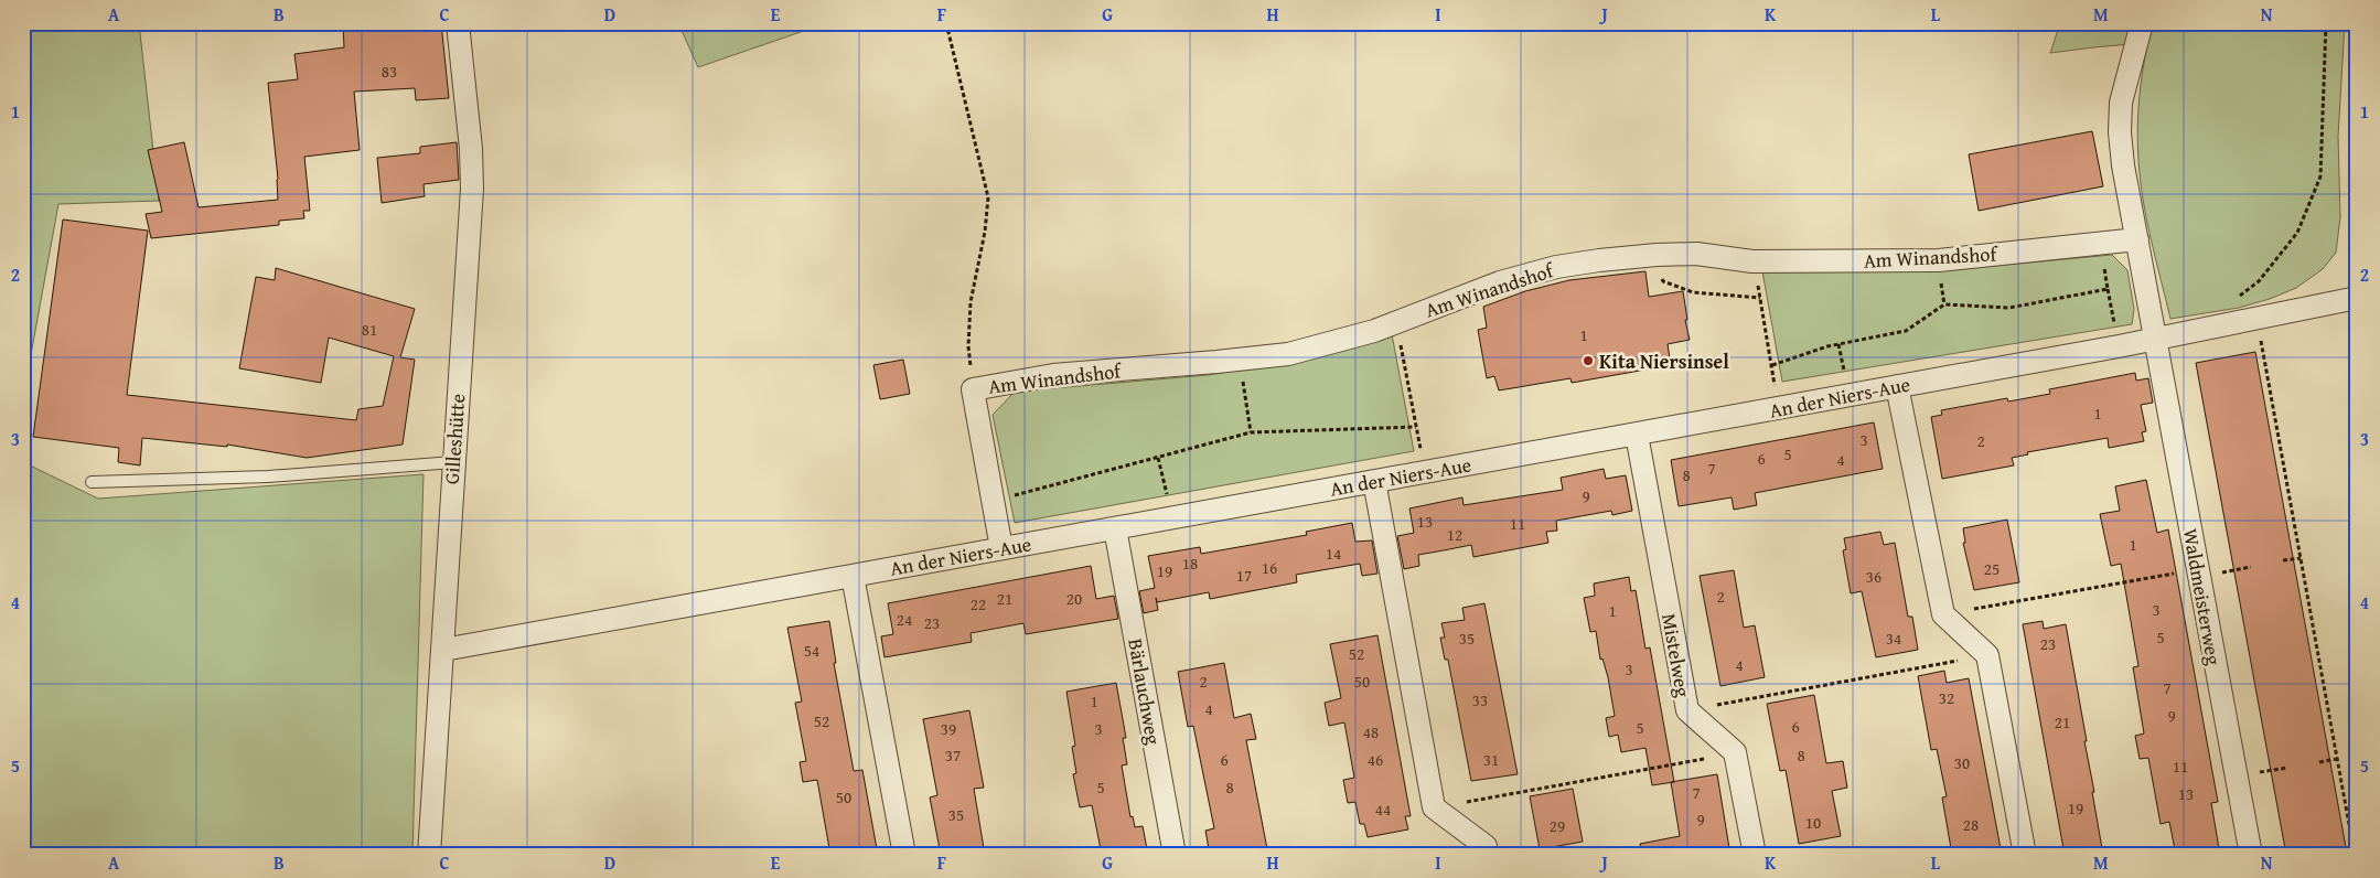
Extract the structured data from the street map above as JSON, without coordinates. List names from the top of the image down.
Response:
{
  "streets": {
    "street": [
      "Am Winandshof",
      "An der Niers-Aue",
      "Gilleshütte",
      "Waldmeisterweg",
      "Mistelweg",
      "Bärlauchweg"
    ]
  },
  "crossings": [
    ["Am Winandshof", "An der Niers-Aue"],
    ["An der Niers-Aue", "Gilleshütte"],
    ["An der Niers-Aue", "Waldmeisterweg"],
    ["An der Niers-Aue", "Mistelweg"],
    ["An der Niers-Aue", "Bärlauchweg"]
  ],
  "places": ["Kita Niersinsel"],
  "house_numbers": [
    "83",
    "81",
    "1",
    "1",
    "3",
    "2",
    "5",
    "6",
    "4",
    "7",
    "8",
    "9",
    "13",
    "11",
    "12",
    "1",
    "14",
    "18",
    "16",
    "25",
    "19",
    "17",
    "36",
    "2",
    "21",
    "20",
    "22",
    "3",
    "1",
    "24",
    "23",
    "5",
    "35",
    "34",
    "23",
    "54",
    "52",
    "4",
    "3",
    "2",
    "50",
    "7",
    "32",
    "33",
    "1",
    "4",
    "9",
    "52",
    "21",
    "6",
    "5",
    "39",
    "3",
    "48",
    "37",
    "8",
    "6",
    "46",
    "31",
    "30",
    "11",
    "5",
    "8",
    "7",
    "13",
    "50",
    "19",
    "44",
    "35",
    "9",
    "10",
    "28",
    "29"
  ],
  "grid": {
    "columns": [
      "A",
      "B",
      "C",
      "D",
      "E",
      "F",
      "G",
      "H",
      "I",
      "J",
      "K",
      "L",
      "M",
      "N"
    ],
    "rows": [
      "1",
      "2",
      "3",
      "4",
      "5"
    ]
  }
}
